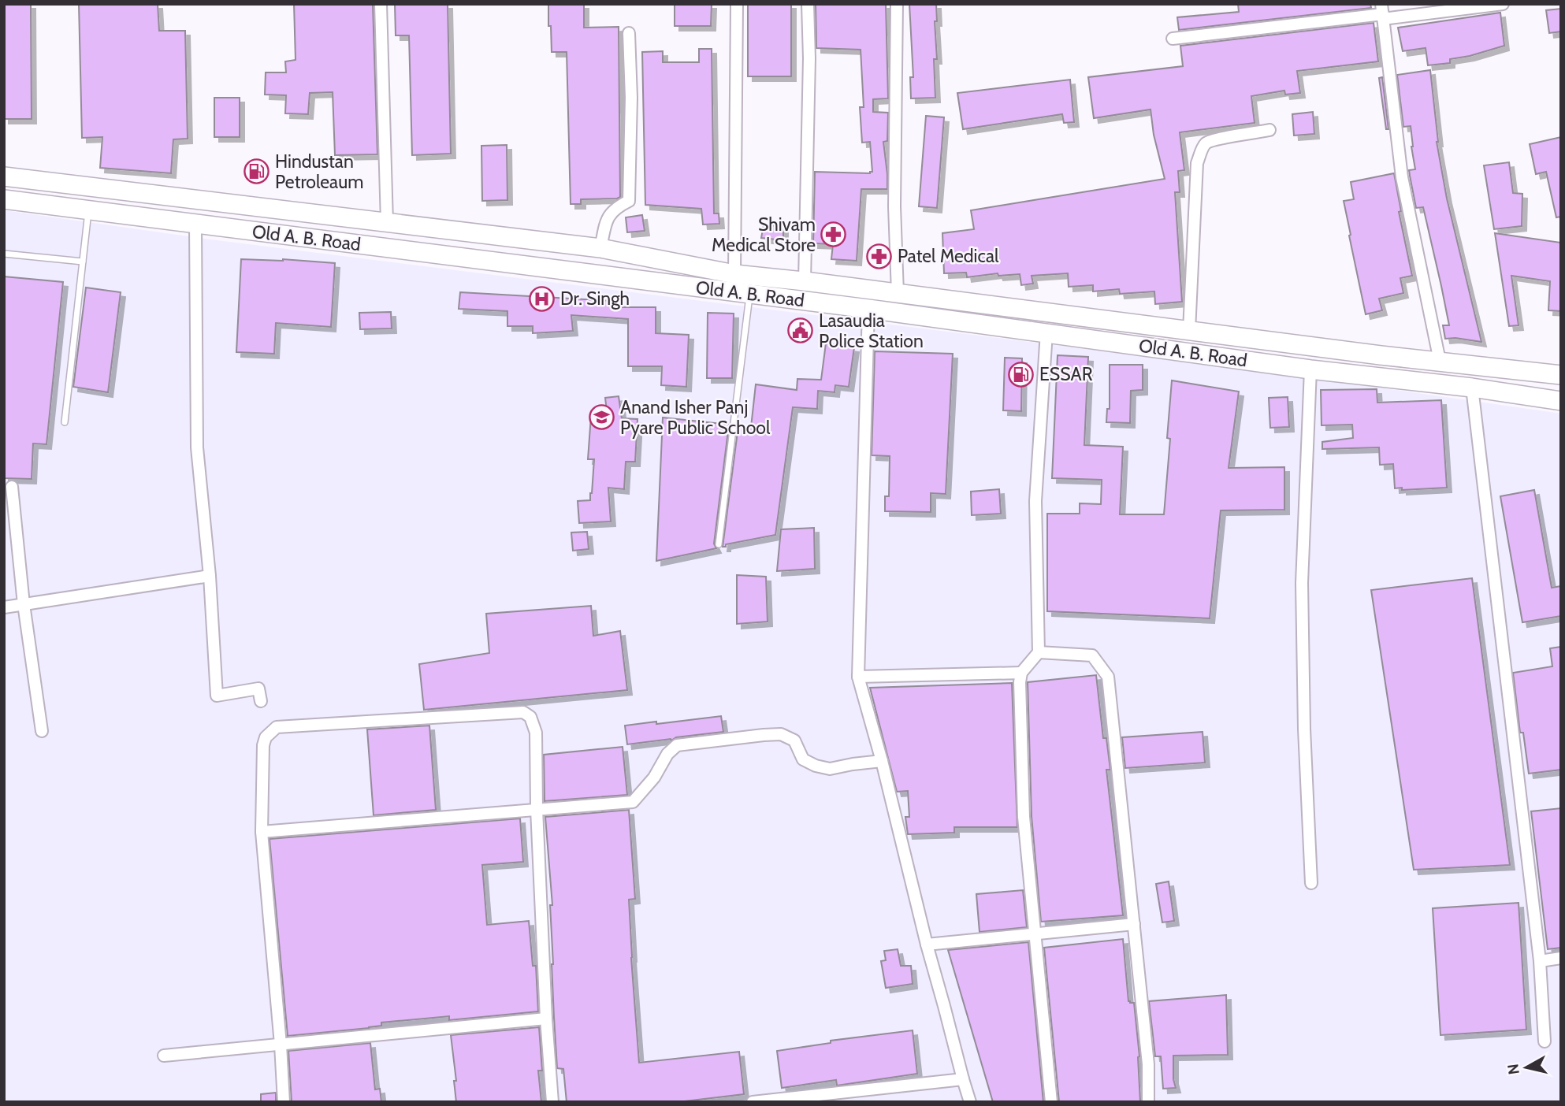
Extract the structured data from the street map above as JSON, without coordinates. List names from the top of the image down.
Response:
{
  "streets": {
    "main road": ["Old A. B. Road"]
  },
  "places": {
    "fuel station": ["Hindustan Petroleaum", "ESSAR"],
    "pharmacy": ["Shivam Medical Store", "Patel Medical"],
    "hospital": ["Dr. Singh"],
    "public building": ["Lasaudia Police Station"],
    "school or university": ["Anand Isher Panj Pyare Public School"]
  },
  "north": "left"
}
